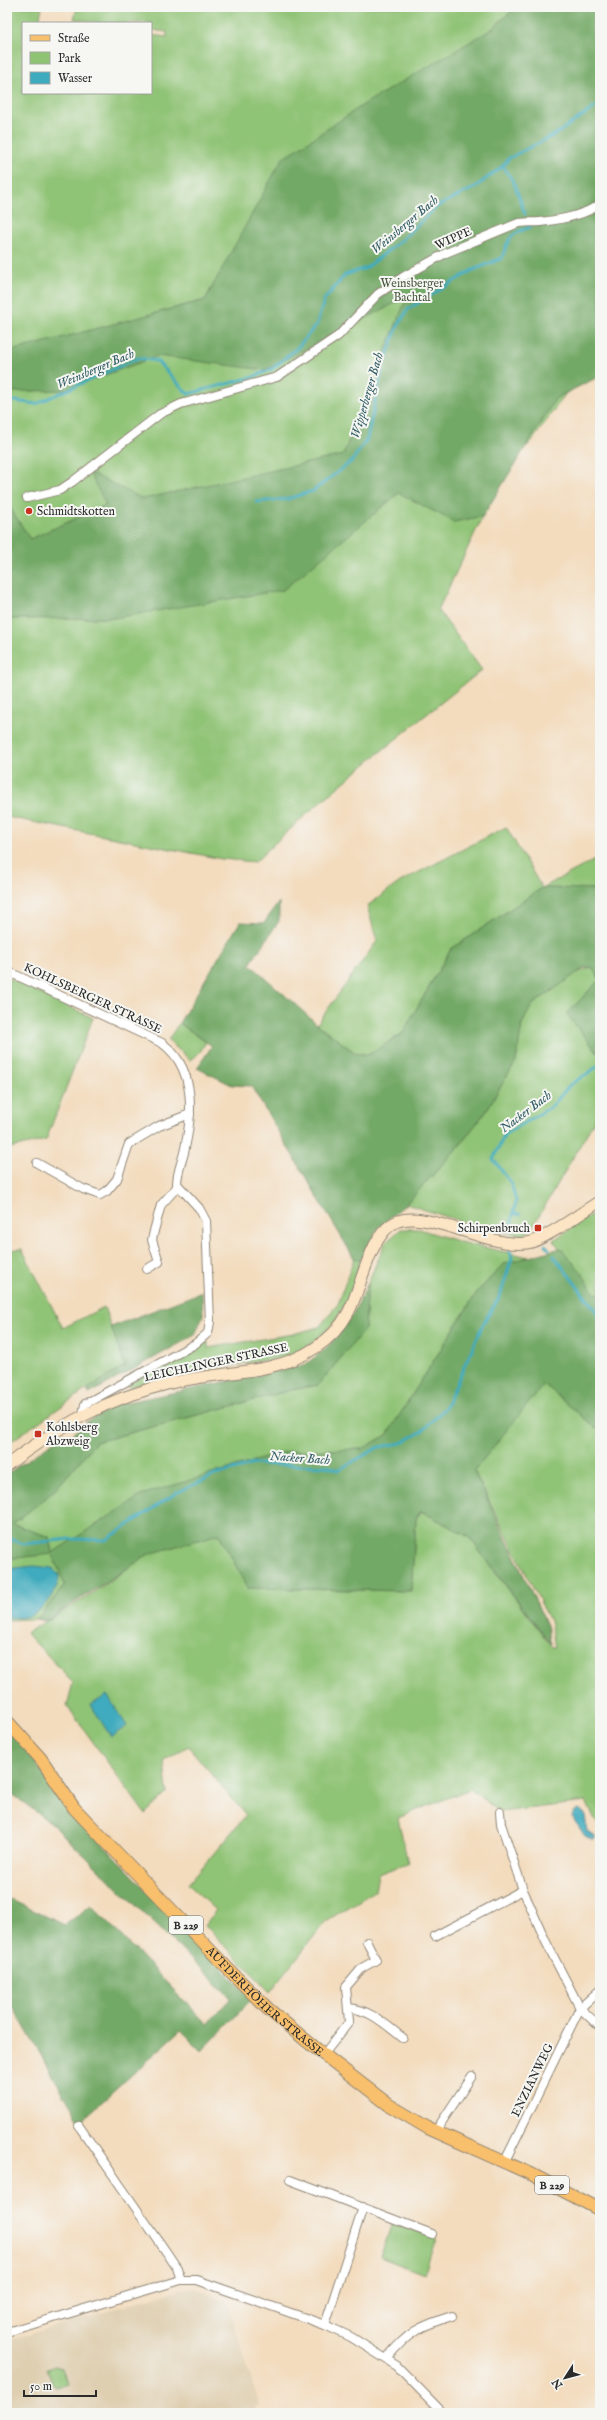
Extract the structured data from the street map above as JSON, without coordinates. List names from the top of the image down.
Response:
{
  "streets": {
    "main road": ["LEICHLINGER STRASSE", "B 229", "AUFDERHÖHER STRASSE"],
    "street": ["WIPPE", "KOHLSBERGER STRASSE", "ENZIANWEG"]
  },
  "crossings": [
    ["AUFDERHÖHER STRASSE", "ENZIANWEG"]
  ],
  "water": ["Weinsberger Bach", "Wipperberger Bach", "Nacker Bach"],
  "parks": ["Weinsberger Bachtal"],
  "places": {
    "other": ["Schmidtskotten"],
    "transit": ["Schirpenbruch", "Kohlsberg Abzweig"]
  },
  "legend": ["Straße", "Park", "Wasser"],
  "scale_bar": "50 m",
  "north": "bottom left"
}
